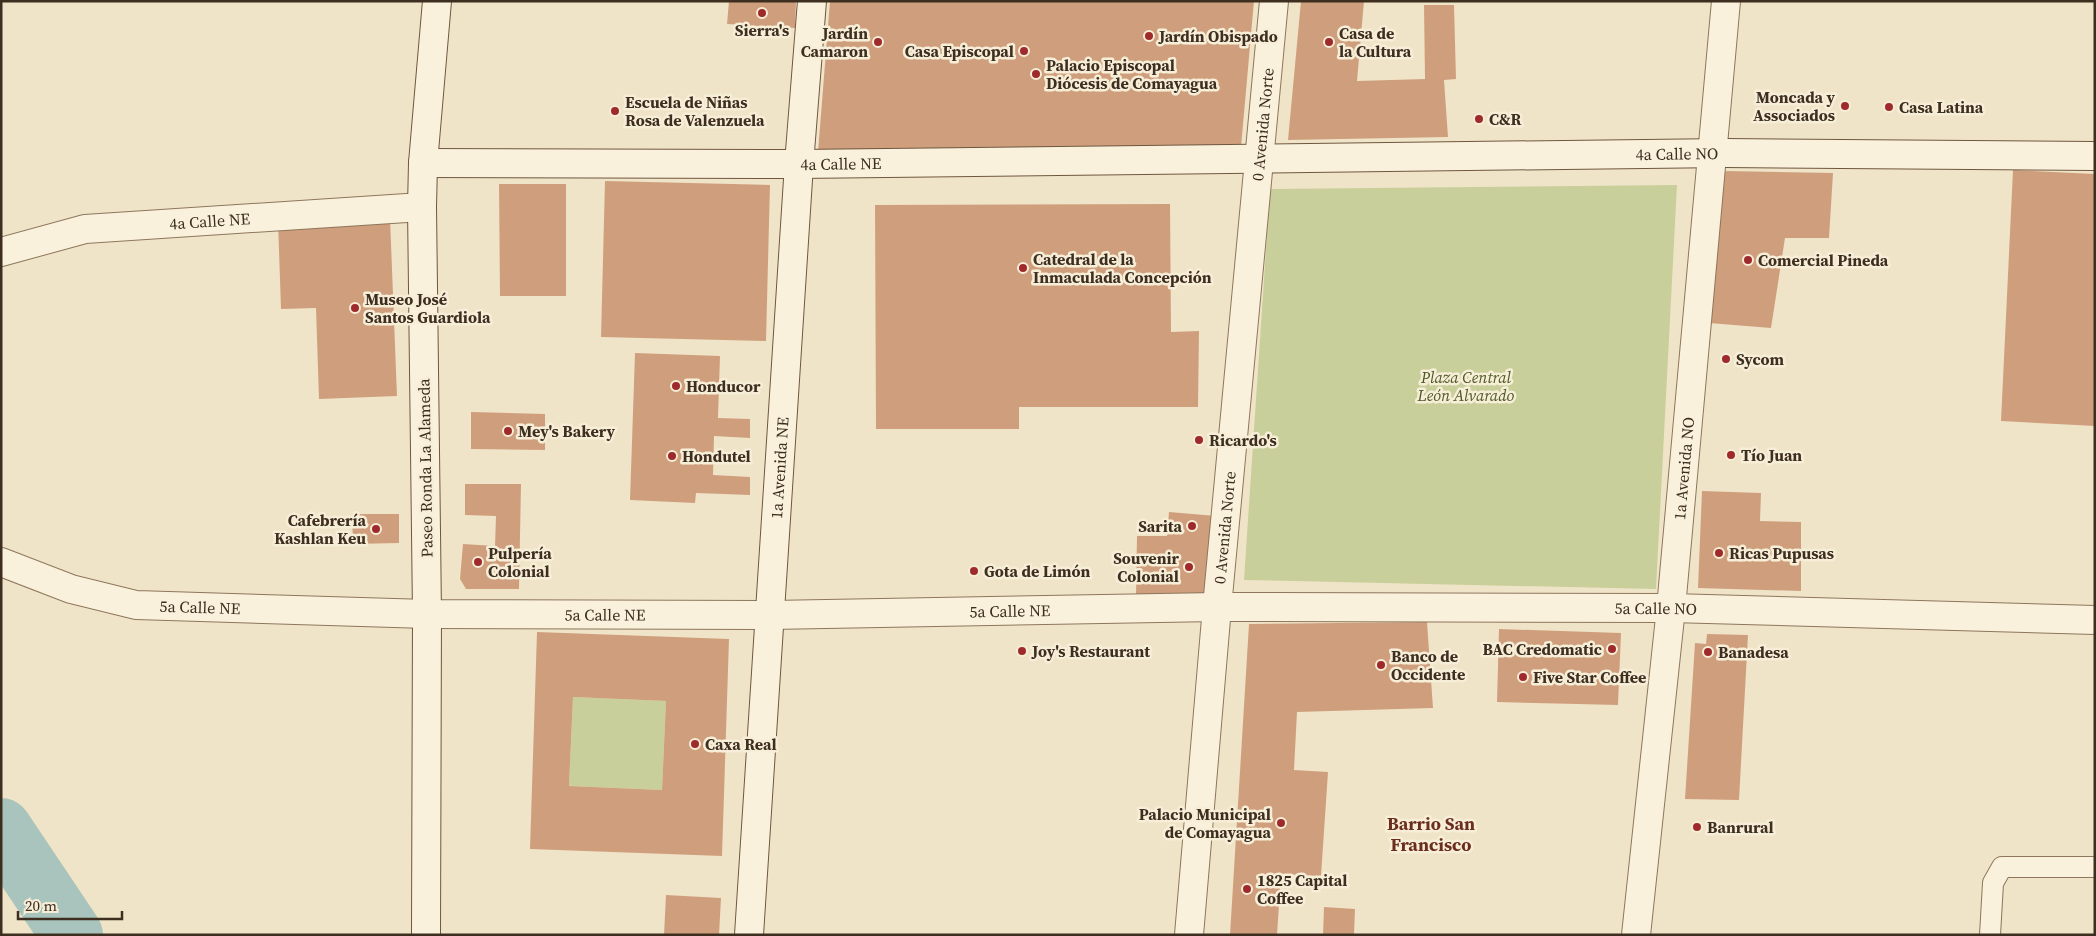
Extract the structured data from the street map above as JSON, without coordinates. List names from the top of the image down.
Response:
{
  "streets": {
    "street": [
      "0 Avenida Norte",
      "4a Calle NO",
      "4a Calle NE",
      "Paseo Ronda La Alameda",
      "1a Avenida NE",
      "1a Avenida NO",
      "5a Calle NE",
      "5a Calle NO"
    ]
  },
  "crossings": [
    ["0 Avenida Norte", "4a Calle NO"],
    ["0 Avenida Norte", "4a Calle NE"],
    ["0 Avenida Norte", "5a Calle NE"],
    ["0 Avenida Norte", "5a Calle NO"],
    ["4a Calle NO", "4a Calle NE"],
    ["4a Calle NO", "1a Avenida NO"],
    ["4a Calle NE", "Paseo Ronda La Alameda"],
    ["4a Calle NE", "1a Avenida NE"],
    ["Paseo Ronda La Alameda", "5a Calle NE"],
    ["1a Avenida NE", "5a Calle NE"],
    ["1a Avenida NO", "5a Calle NO"],
    ["5a Calle NE", "5a Calle NO"]
  ],
  "districts": ["Barrio San Francisco"],
  "parks": ["Plaza Central León Alvarado"],
  "places": [
    "Sierra's",
    "Jardín Obispado",
    "Jardín Camaron",
    "Casa de la Cultura",
    "Casa Episcopal",
    "Palacio Episcopal Diócesis de Comayagua",
    "Moncada y Associados",
    "Casa Latina",
    "Escuela de Niñas Rosa de Valenzuela",
    "C&R",
    "Comercial Pineda",
    "Catedral de la Inmaculada Concepción",
    "Museo José Santos Guardiola",
    "Sycom",
    "Honducor",
    "Mey's Bakery",
    "Ricardo's",
    "Tío Juan",
    "Hondutel",
    "Sarita",
    "Cafebrería Kashlan Keu",
    "Ricas Pupusas",
    "Pulpería Colonial",
    "Souvenir Colonial",
    "Gota de Limón",
    "BAC Credomatic",
    "Joy's Restaurant",
    "Banadesa",
    "Banco de Occidente",
    "Five Star Coffee",
    "Caxa Real",
    "Palacio Municipal de Comayagua",
    "Banrural",
    "1825 Capital Coffee"
  ],
  "scale_bar": "20 m"
}
